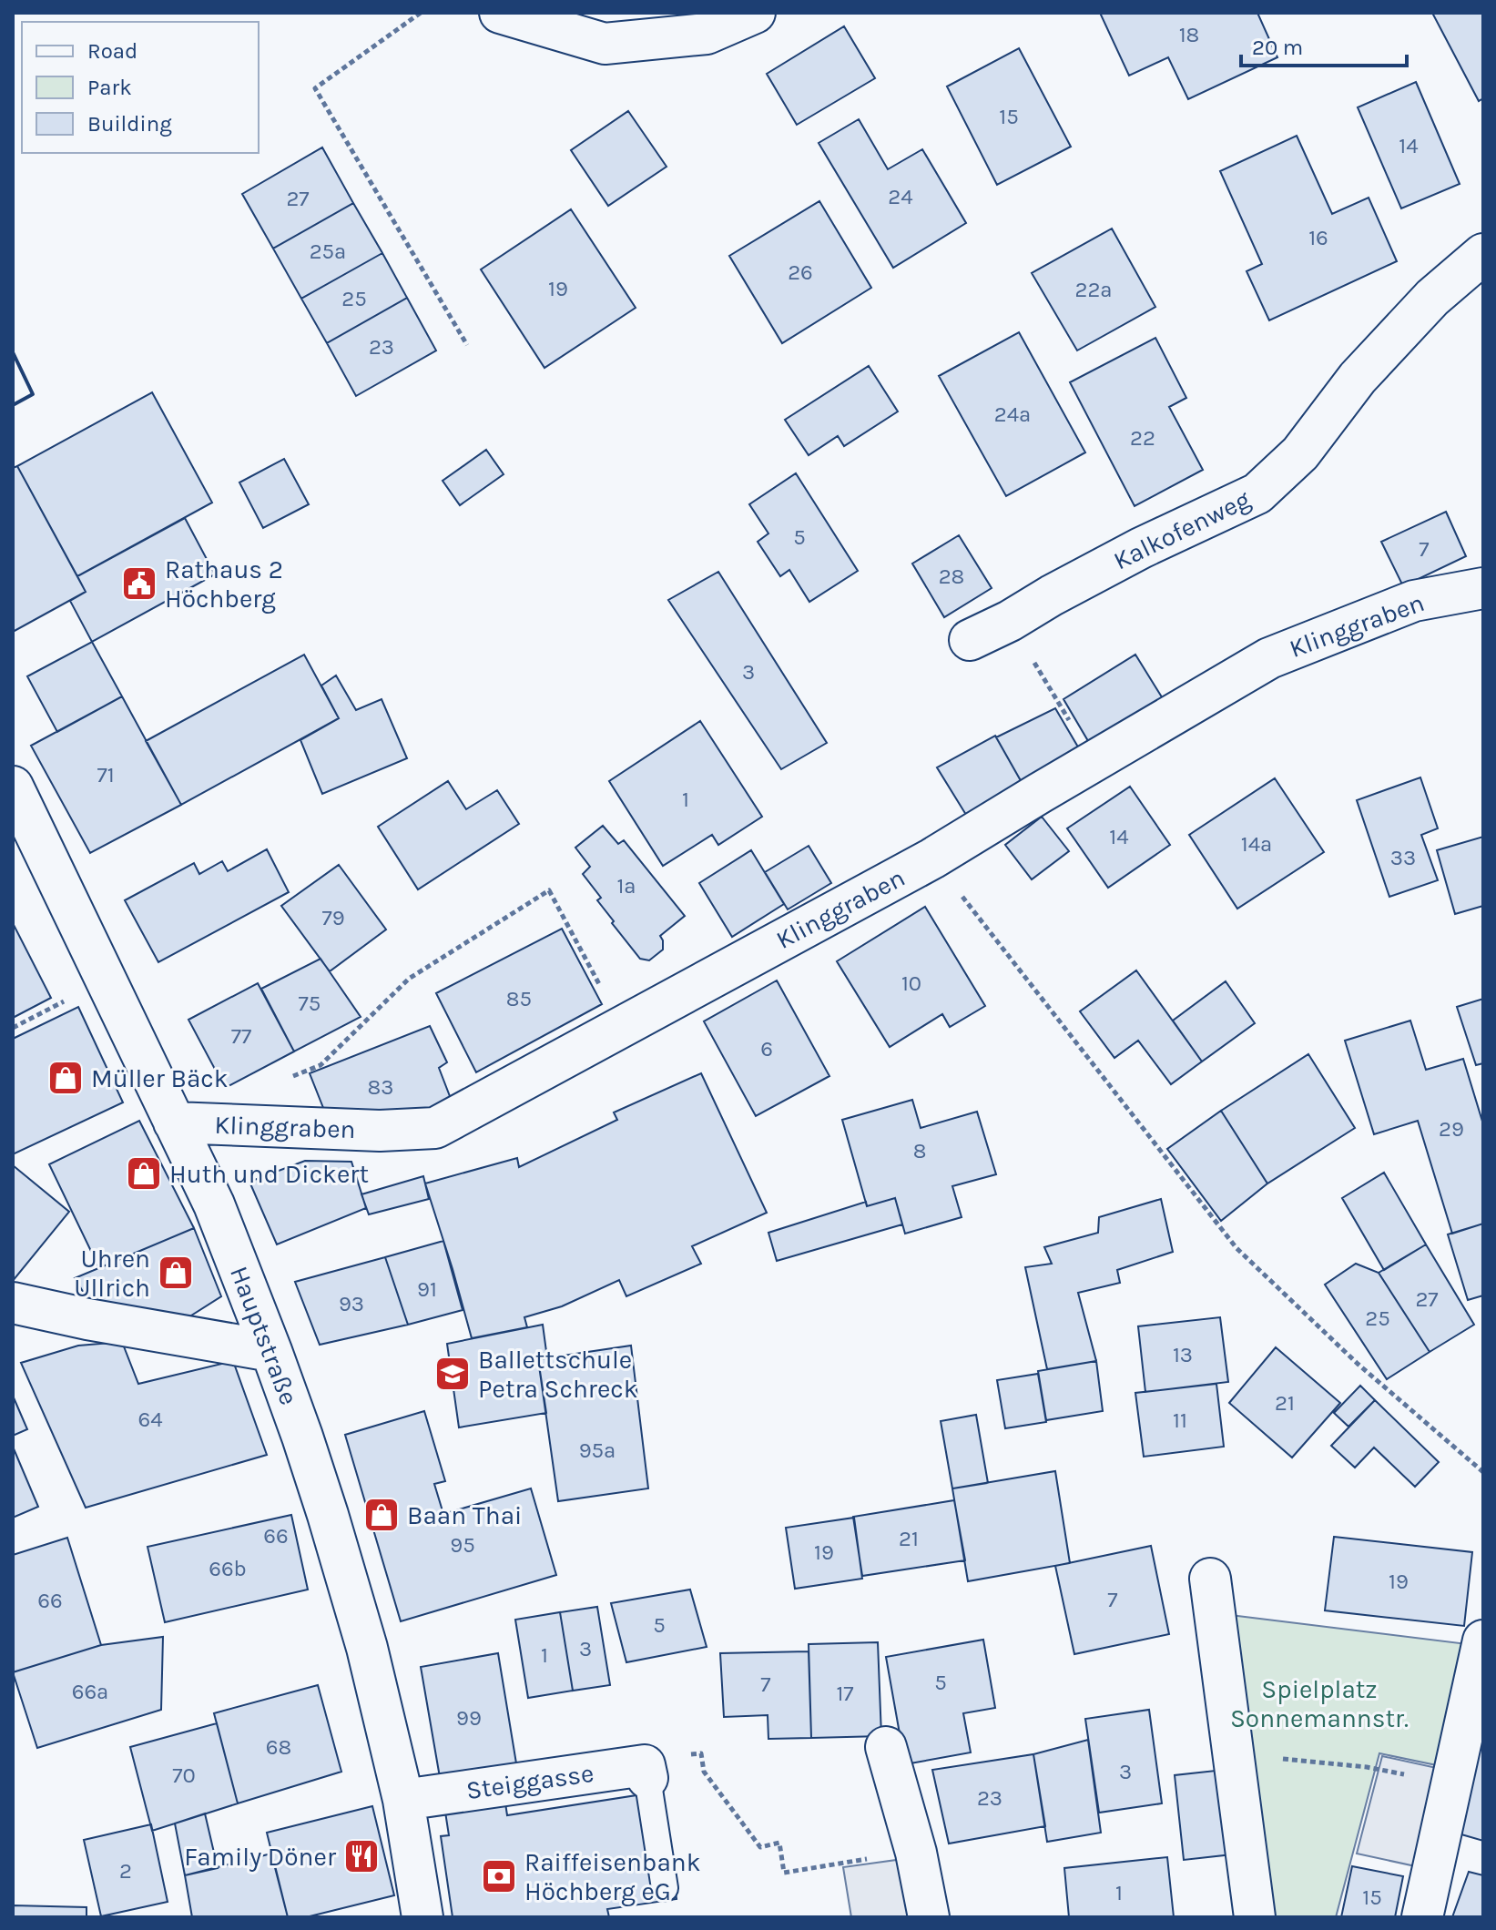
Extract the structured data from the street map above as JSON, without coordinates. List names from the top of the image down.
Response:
{
  "streets": {
    "street": [
      "Kalkofenweg",
      "Klinggraben",
      "Hauptstraße",
      "Steiggasse"
    ]
  },
  "crossings": [
    ["Klinggraben", "Hauptstraße"],
    ["Hauptstraße", "Steiggasse"]
  ],
  "parks": ["Spielplatz Sonnemannstr."],
  "places": {
    "public building": ["Rathaus 2 Höchberg"],
    "shop": [
      "Müller Bäck",
      "Huth und Dickert",
      "Uhren Ullrich",
      "Baan Thai"
    ],
    "school or university": ["Ballettschule Petra Schreck"],
    "restaurant": ["Family Döner"],
    "bank": ["Raiffeisenbank Höchberg eG"]
  },
  "house_numbers": [
    "18",
    "15",
    "14",
    "24",
    "27",
    "16",
    "25a",
    "26",
    "19",
    "22a",
    "25",
    "23",
    "24a",
    "22",
    "5",
    "7",
    "28",
    "3",
    "71",
    "1",
    "14",
    "14a",
    "33",
    "1a",
    "79",
    "10",
    "85",
    "75",
    "77",
    "6",
    "83",
    "29",
    "8",
    "91",
    "27",
    "93",
    "25",
    "13",
    "21",
    "64",
    "11",
    "95a",
    "66",
    "21",
    "95",
    "19",
    "66b",
    "19",
    "7",
    "66",
    "5",
    "3",
    "1",
    "5",
    "7",
    "66a",
    "17",
    "99",
    "68",
    "3",
    "70",
    "23",
    "2",
    "1",
    "15"
  ],
  "legend": ["Road", "Park", "Building"],
  "scale_bar": "20 m"
}
